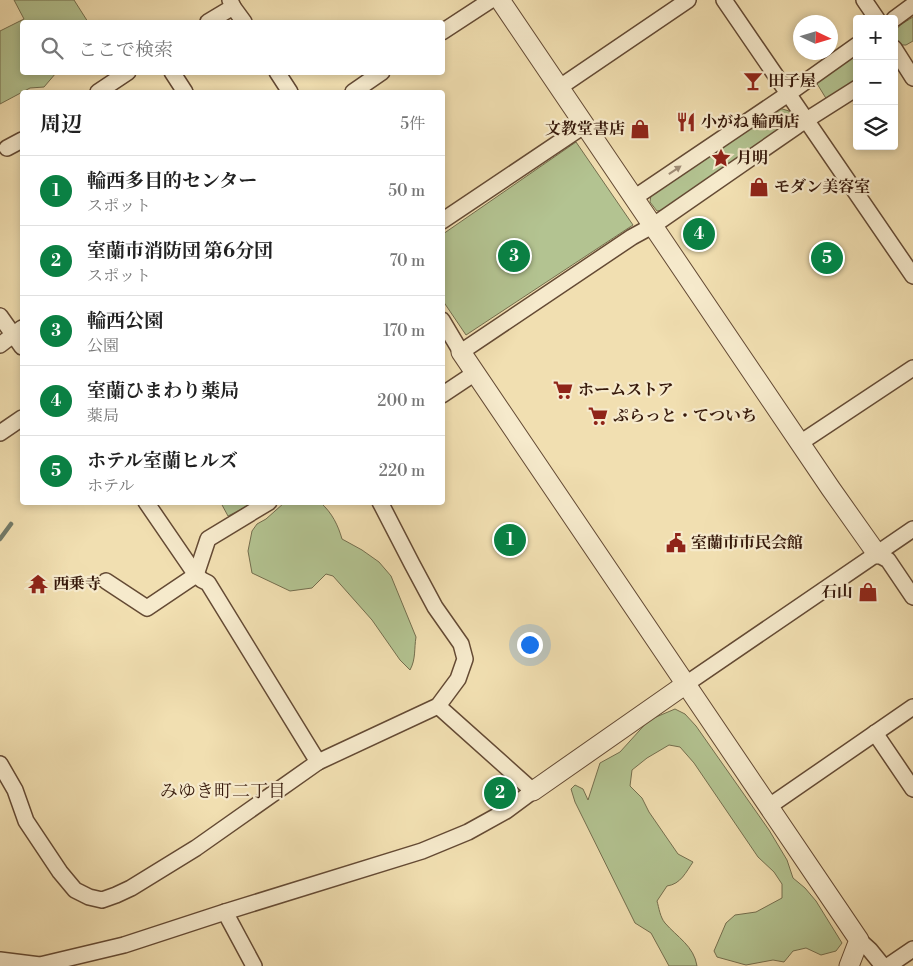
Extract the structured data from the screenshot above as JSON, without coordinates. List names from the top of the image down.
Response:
{
  "districts": ["みゆき町二丁目"],
  "places": {
    "bar": ["田子屋"],
    "restaurant": ["小がね 輪西店"],
    "shop": ["文教堂書店", "モダン美容室", "石山"],
    "place": ["月明"],
    "supermarket": ["ホームストア", "ぷらっと・てついち"],
    "public building": ["室蘭市市民会館"],
    "temple": ["西乗寺"]
  },
  "north": "right",
  "page": {
    "map_buttons": ["+", "−"],
    "search": "ここで検索",
    "heading": ["周辺", "5件"],
    "list": [
      {
        "mark": "1",
        "name": "輪西多目的センター",
        "note": "スポット",
        "value": "50 m"
      },
      {
        "mark": "2",
        "name": "室蘭市消防団 第6分団",
        "note": "スポット",
        "value": "70 m"
      },
      {
        "mark": "3",
        "name": "輪西公園",
        "note": "公園",
        "value": "170 m"
      },
      {
        "mark": "4",
        "name": "室蘭ひまわり薬局",
        "note": "薬局",
        "value": "200 m"
      },
      {
        "mark": "5",
        "name": "ホテル室蘭ヒルズ",
        "note": "ホテル",
        "value": "220 m"
      }
    ],
    "pins": [
      "4",
      "3",
      "5",
      "1",
      "2"
    ]
  }
}
